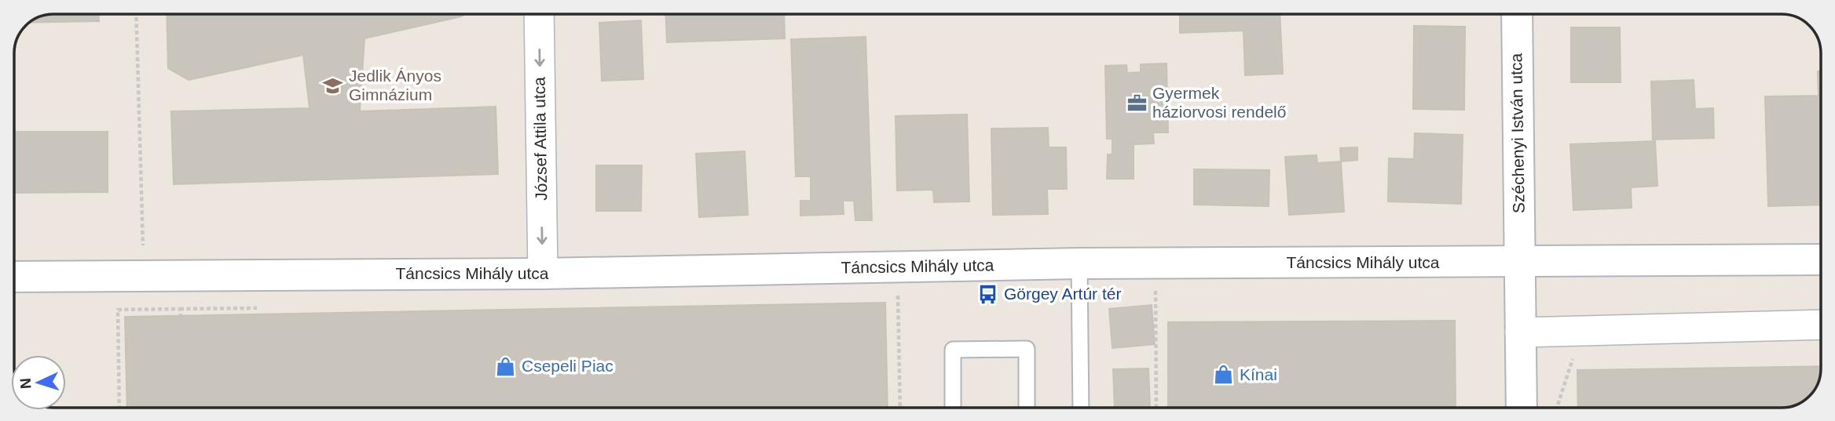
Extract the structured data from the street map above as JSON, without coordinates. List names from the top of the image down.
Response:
{
  "streets": {
    "street": ["Széchenyi István utca", "József Attila utca", "Táncsics Mihály utca"]
  },
  "crossings": [
    ["Széchenyi István utca", "Táncsics Mihály utca"],
    ["József Attila utca", "Táncsics Mihály utca"]
  ],
  "one_way": ["József Attila utca"],
  "places": {
    "school or university": ["Jedlik Ányos Gimnázium"],
    "office": ["Gyermek háziorvosi rendelő"],
    "bus stop": ["Görgey Artúr tér"],
    "shop": ["Csepeli Piac", "Kínai"]
  },
  "north": "left"
}
